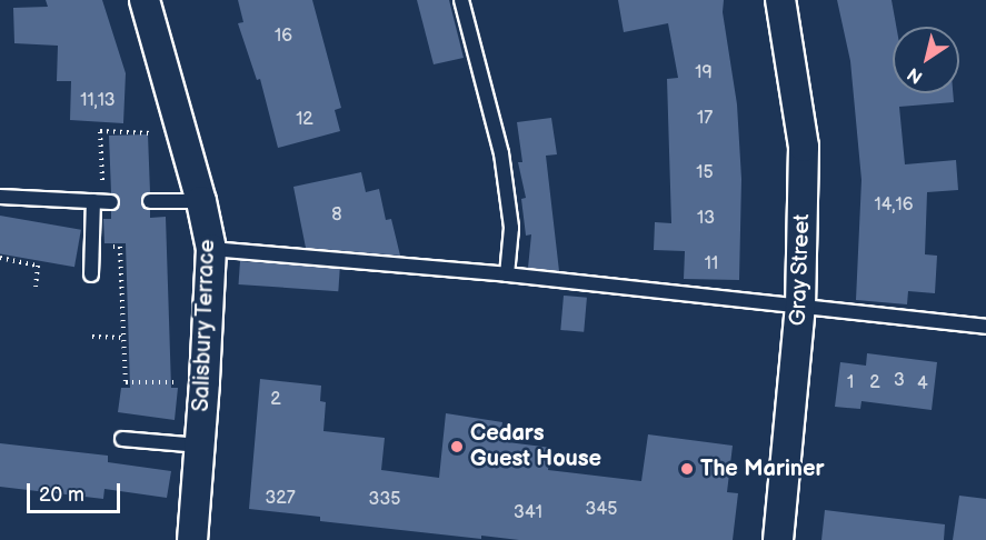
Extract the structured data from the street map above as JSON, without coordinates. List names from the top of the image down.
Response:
{
  "streets": {
    "street": ["Gray Street", "Salisbury Terrace"]
  },
  "places": ["Cedars Guest House", "The Mariner"],
  "house_numbers": [
    "16",
    "19",
    "11,13",
    "17",
    "12",
    "15",
    "14,16",
    "8",
    "13",
    "11",
    "3",
    "1",
    "2",
    "4",
    "2",
    "327",
    "335",
    "345",
    "341"
  ],
  "scale_bar": "20 m",
  "north": "bottom left"
}
